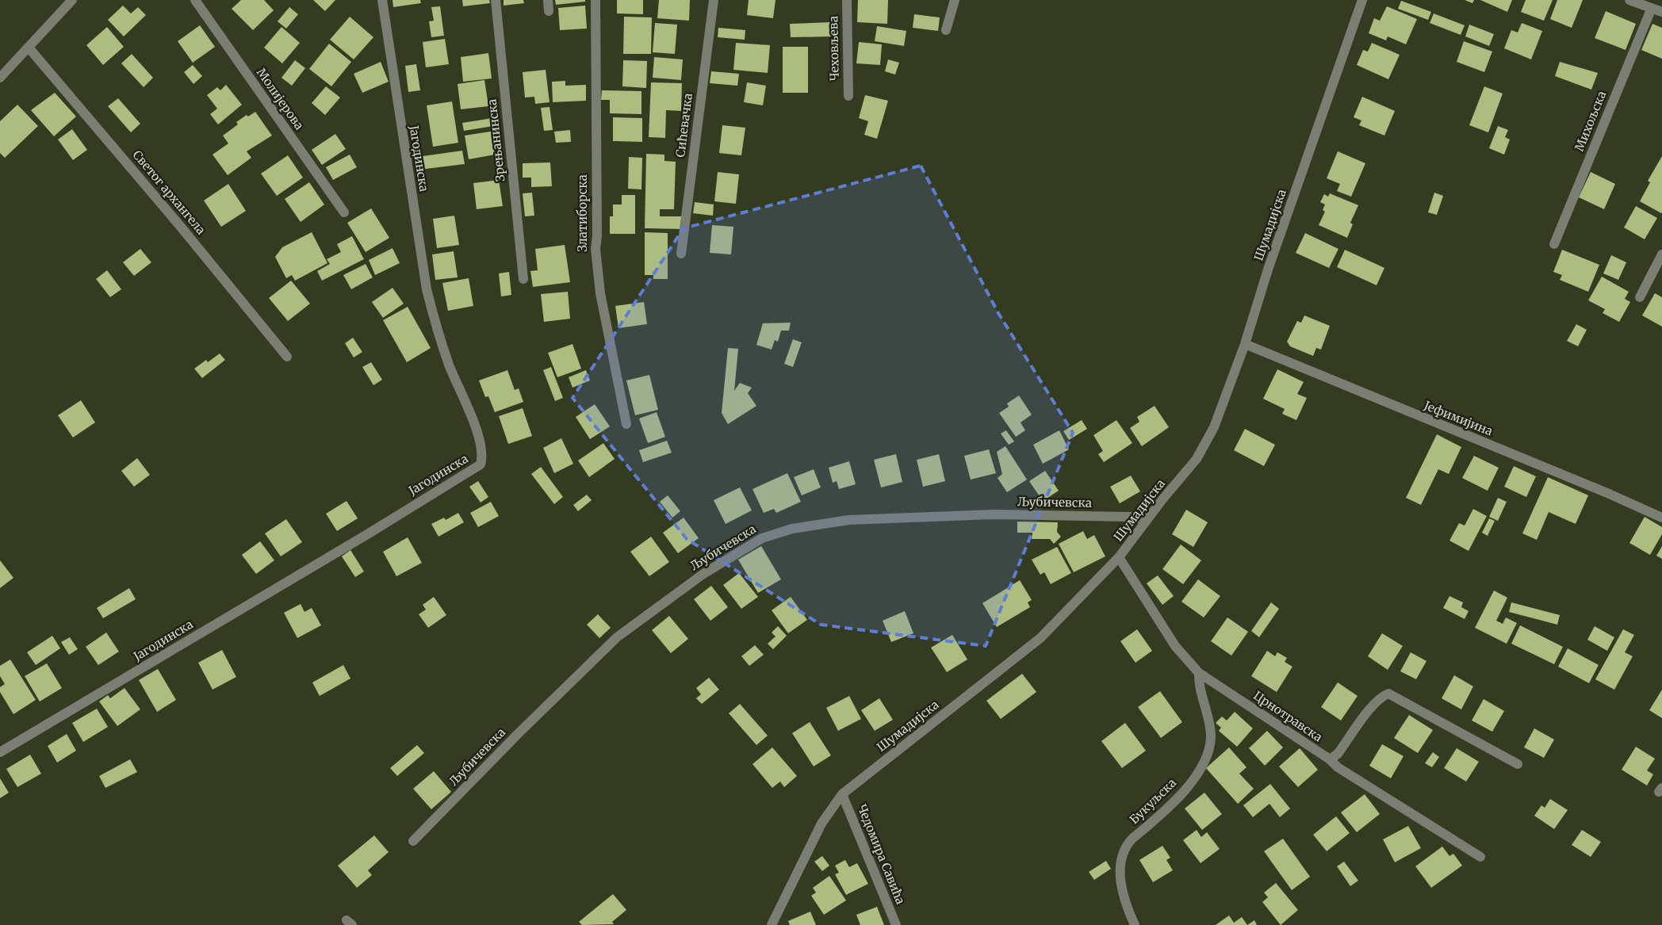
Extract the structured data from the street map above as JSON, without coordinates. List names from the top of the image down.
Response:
{
  "streets": {
    "street": [
      "Чеховљева",
      "Молијерова",
      "Михољска",
      "Сићевачка",
      "Зрењанинска",
      "Јагодинска",
      "Светог архангела",
      "Златиборска",
      "Шумадијска",
      "Јефимијина",
      "Љубичевска",
      "Црнотравска",
      "Букуљска",
      "Чедомира Савића"
    ]
  },
  "crossings": [
    ["Шумадијска", "Јефимијина"],
    ["Шумадијска", "Љубичевска"],
    ["Шумадијска", "Црнотравска"],
    ["Шумадијска", "Чедомира Савића"],
    ["Црнотравска", "Букуљска"]
  ]
}
